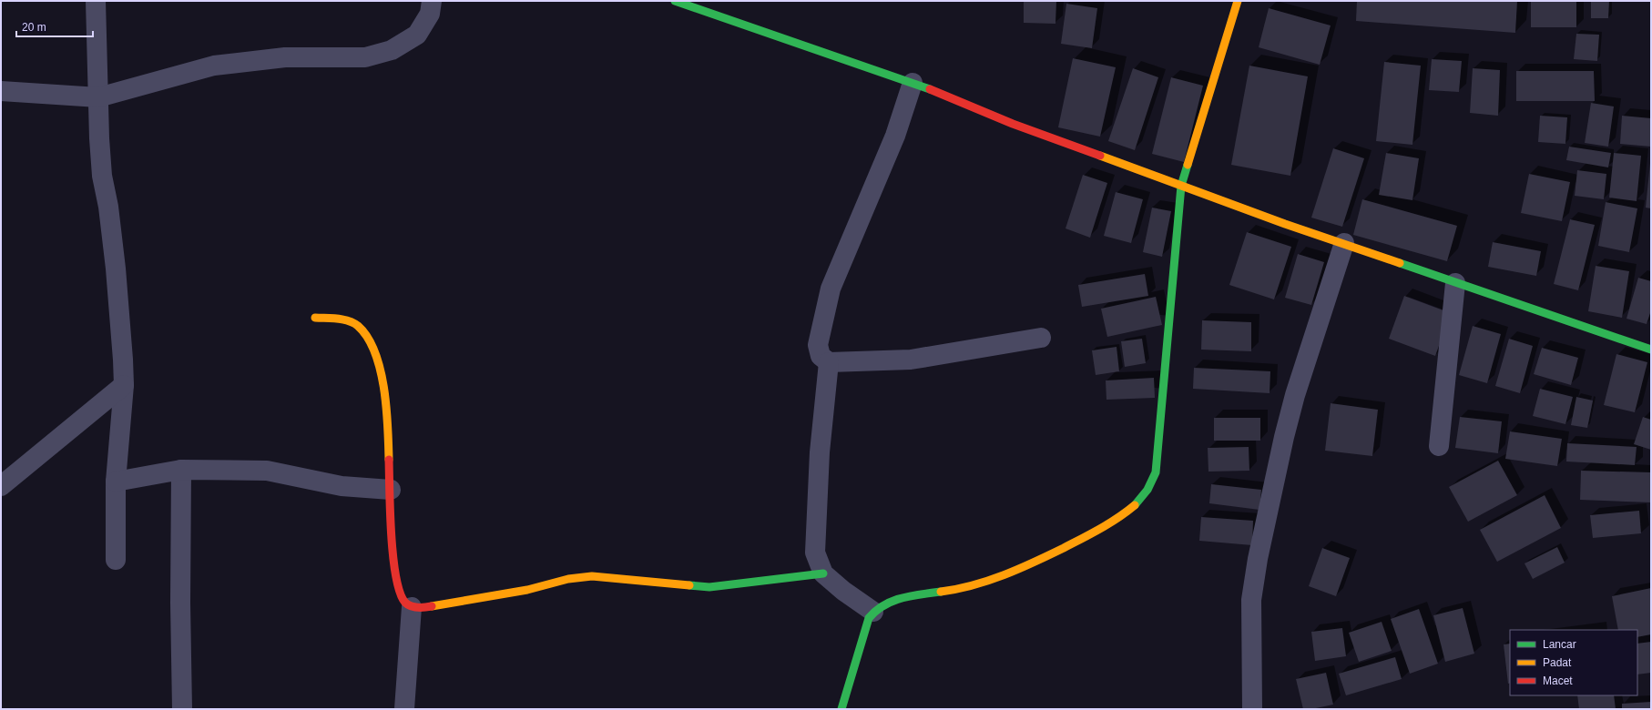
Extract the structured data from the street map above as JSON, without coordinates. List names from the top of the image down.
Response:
{
  "legend": ["Lancar", "Padat", "Macet"],
  "scale_bar": "20 m"
}
